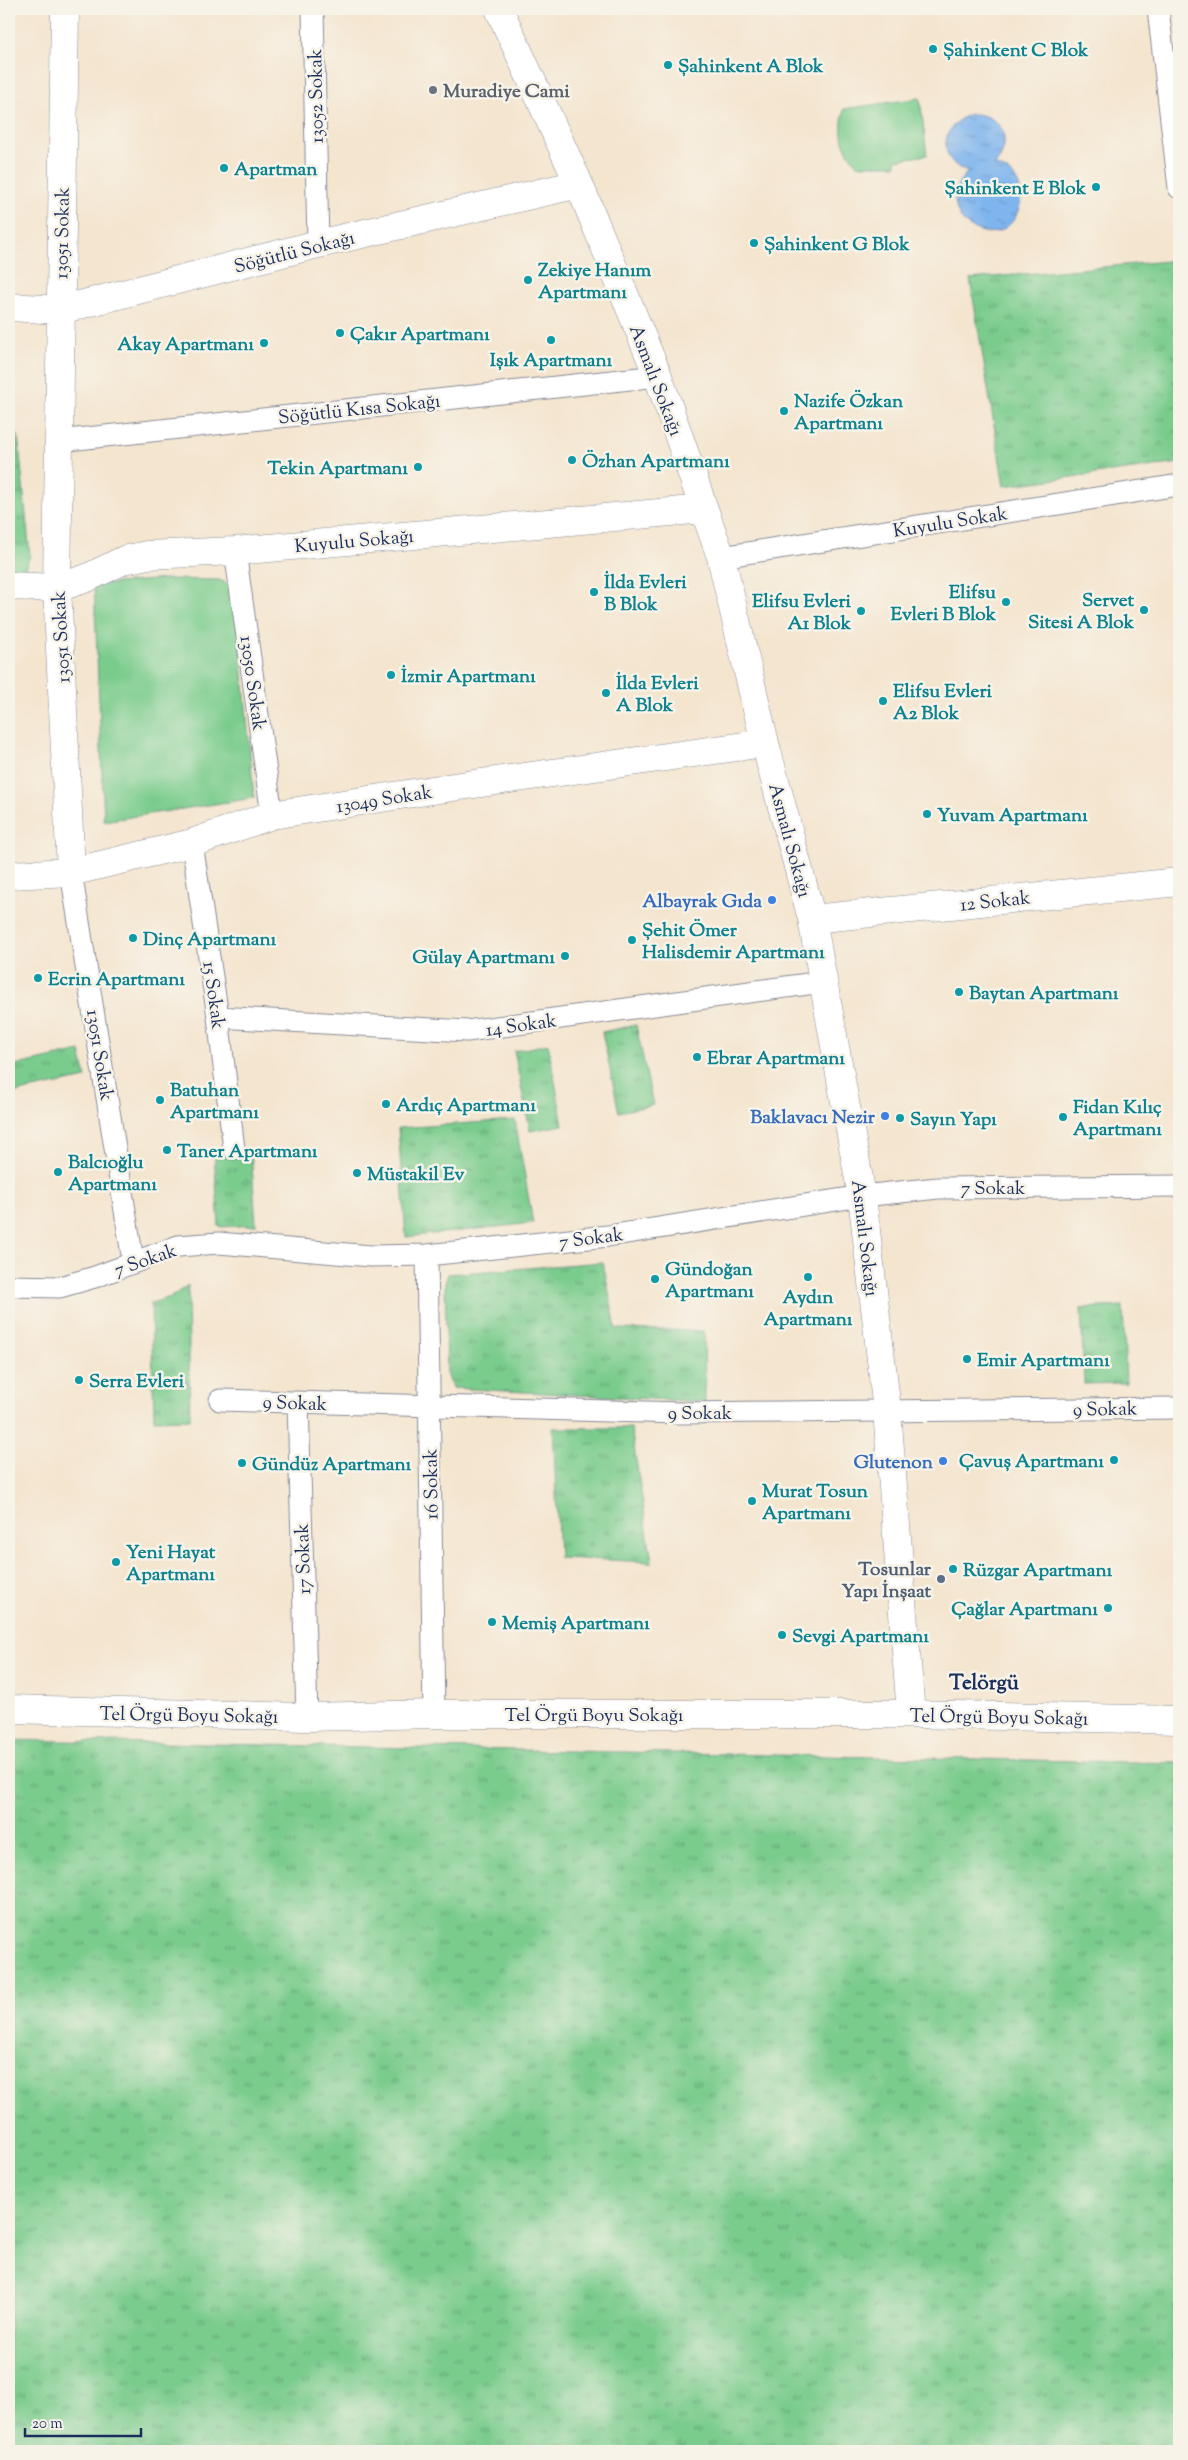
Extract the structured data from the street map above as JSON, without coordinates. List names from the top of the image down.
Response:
{
  "streets": {
    "street": [
      "13051 Sokak",
      "Söğütlü Sokağı",
      "Asmalı Sokağı",
      "Kuyulu Sokağı",
      "13049 Sokak",
      "12 Sokak",
      "Tel Örgü Boyu Sokağı"
    ],
    "lane": [
      "13052 Sokak",
      "Söğütlü Kısa Sokağı",
      "Kuyulu Sokak",
      "13050 Sokak",
      "15 Sokak",
      "14 Sokak",
      "7 Sokak",
      "9 Sokak",
      "16 Sokak",
      "17 Sokak"
    ]
  },
  "crossings": [
    ["13052 Sokak", "Söğütlü Sokağı"],
    ["13051 Sokak", "Söğütlü Sokağı"],
    ["13051 Sokak", "Söğütlü Kısa Sokağı"],
    ["13051 Sokak", "Kuyulu Sokağı"],
    ["13051 Sokak", "13049 Sokak"],
    ["13051 Sokak", "7 Sokak"],
    ["Söğütlü Sokağı", "Asmalı Sokağı"],
    ["Asmalı Sokağı", "Söğütlü Kısa Sokağı"],
    ["Asmalı Sokağı", "Kuyulu Sokak"],
    ["Asmalı Sokağı", "Kuyulu Sokağı"],
    ["Asmalı Sokağı", "13049 Sokak"],
    ["Asmalı Sokağı", "12 Sokak"],
    ["Asmalı Sokağı", "14 Sokak"],
    ["Asmalı Sokağı", "7 Sokak"],
    ["Asmalı Sokağı", "9 Sokak"],
    ["Asmalı Sokağı", "Tel Örgü Boyu Sokağı"],
    ["Kuyulu Sokağı", "13050 Sokak"],
    ["13050 Sokak", "13049 Sokak"],
    ["13049 Sokak", "15 Sokak"],
    ["15 Sokak", "14 Sokak"],
    ["7 Sokak", "16 Sokak"],
    ["9 Sokak", "16 Sokak"],
    ["9 Sokak", "17 Sokak"],
    ["16 Sokak", "Tel Örgü Boyu Sokağı"],
    ["17 Sokak", "Tel Örgü Boyu Sokağı"]
  ],
  "districts": ["Telörgü"],
  "places": [
    "Şahinkent C Blok",
    "Şahinkent A Blok",
    "Muradiye Cami",
    "Apartman",
    "Şahinkent E Blok",
    "Şahinkent G Blok",
    "Zekiye Hanım Apartmanı",
    "Çakır Apartmanı",
    "Işık Apartmanı",
    "Akay Apartmanı",
    "Nazife Özkan Apartmanı",
    "Özhan Apartmanı",
    "Tekin Apartmanı",
    "İlda Evleri B Blok",
    "Elifsu Evleri B Blok",
    "Servet Sitesi A Blok",
    "Elifsu Evleri A1 Blok",
    "İzmir Apartmanı",
    "İlda Evleri A Blok",
    "Elifsu Evleri A2 Blok",
    "Yuvam Apartmanı",
    "Albayrak Gıda",
    "Dinç Apartmanı",
    "Şehit Ömer Halisdemir Apartmanı",
    "Gülay Apartmanı",
    "Ecrin Apartmanı",
    "Baytan Apartmanı",
    "Ebrar Apartmanı",
    "Batuhan Apartmanı",
    "Ardıç Apartmanı",
    "Baklavacı Nezir",
    "Fidan Kılıç Apartmanı",
    "Sayın Yapı",
    "Taner Apartmanı",
    "Balcıoğlu Apartmanı",
    "Müstakil Ev",
    "Aydın Apartmanı",
    "Gündoğan Apartmanı",
    "Emir Apartmanı",
    "Serra Evleri",
    "Çavuş Apartmanı",
    "Glutenon",
    "Gündüz Apartmanı",
    "Murat Tosun Apartmanı",
    "Yeni Hayat Apartmanı",
    "Rüzgar Apartmanı",
    "Tosunlar Yapı İnşaat",
    "Çağlar Apartmanı",
    "Memiş Apartmanı",
    "Sevgi Apartmanı"
  ],
  "scale_bar": "20 m"
}
